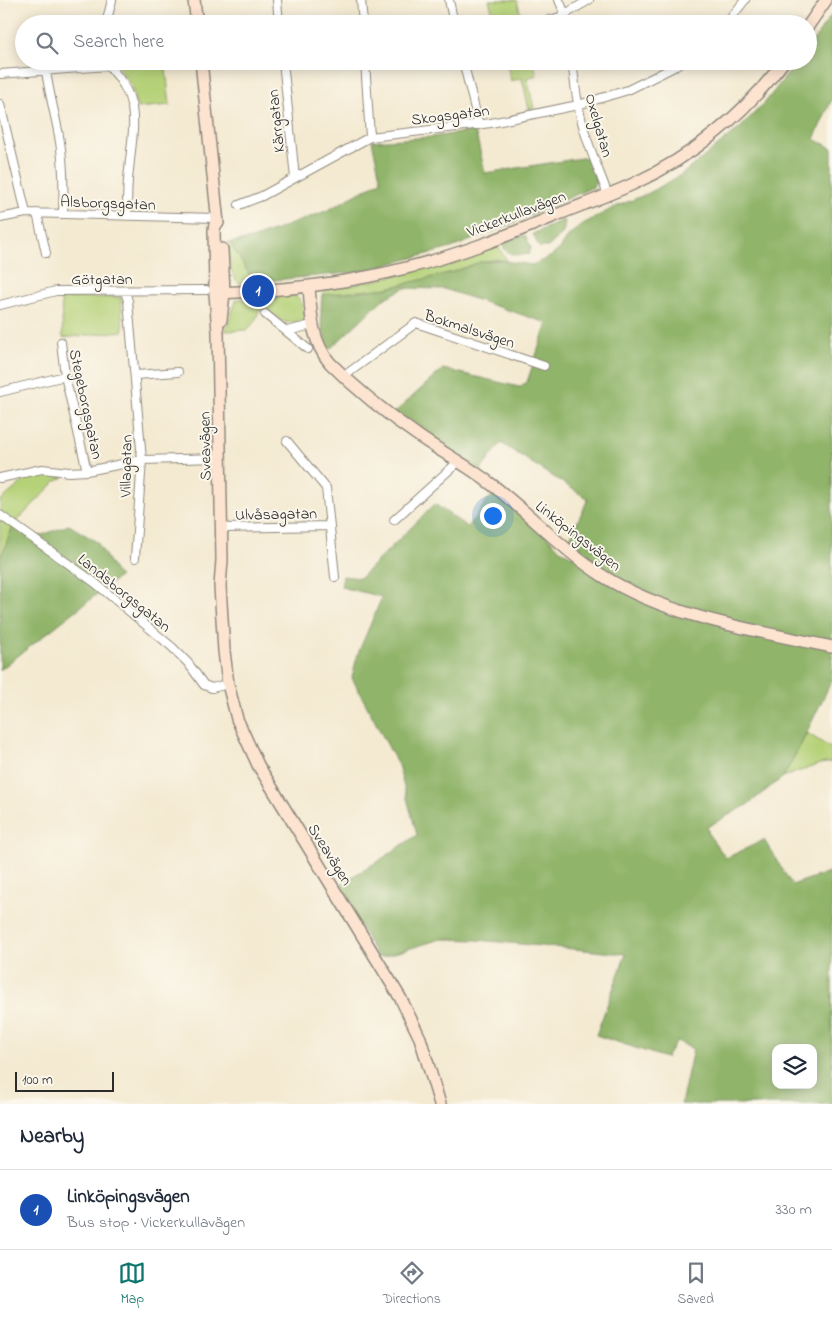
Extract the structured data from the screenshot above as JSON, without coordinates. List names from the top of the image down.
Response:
{
  "streets": {
    "main road": ["Vickerkullavägen", "Sveavägen", "Linköpingsvägen"],
    "street": [
      "Skogsgatan",
      "Kärrgatan",
      "Oxelgatan",
      "Alsborgsgatan",
      "Götgatan",
      "Bokmalsvägen",
      "Stegeborgsgatan",
      "Villagatan",
      "Ulvåsagatan",
      "Landsborgsgatan"
    ]
  },
  "crossings": [
    ["Skogsgatan", "Kärrgatan"],
    ["Skogsgatan", "Oxelgatan"],
    ["Oxelgatan", "Vickerkullavägen"],
    ["Alsborgsgatan", "Sveavägen"],
    ["Vickerkullavägen", "Götgatan"],
    ["Vickerkullavägen", "Sveavägen"],
    ["Vickerkullavägen", "Linköpingsvägen"],
    ["Götgatan", "Sveavägen"],
    ["Götgatan", "Villagatan"],
    ["Bokmalsvägen", "Linköpingsvägen"],
    ["Sveavägen", "Ulvåsagatan"],
    ["Sveavägen", "Landsborgsgatan"]
  ],
  "scale_bar": "100 m",
  "page": {
    "search": "Search here",
    "pins": "1",
    "scale": "100 m",
    "heading": "Nearby",
    "list": [
      {
        "mark": "1",
        "name": "Linköpingsvägen",
        "note": "Bus stop · Vickerkullavägen",
        "value": "330 m"
      }
    ],
    "nav": ["Map", "Directions", "Saved"]
  }
}
